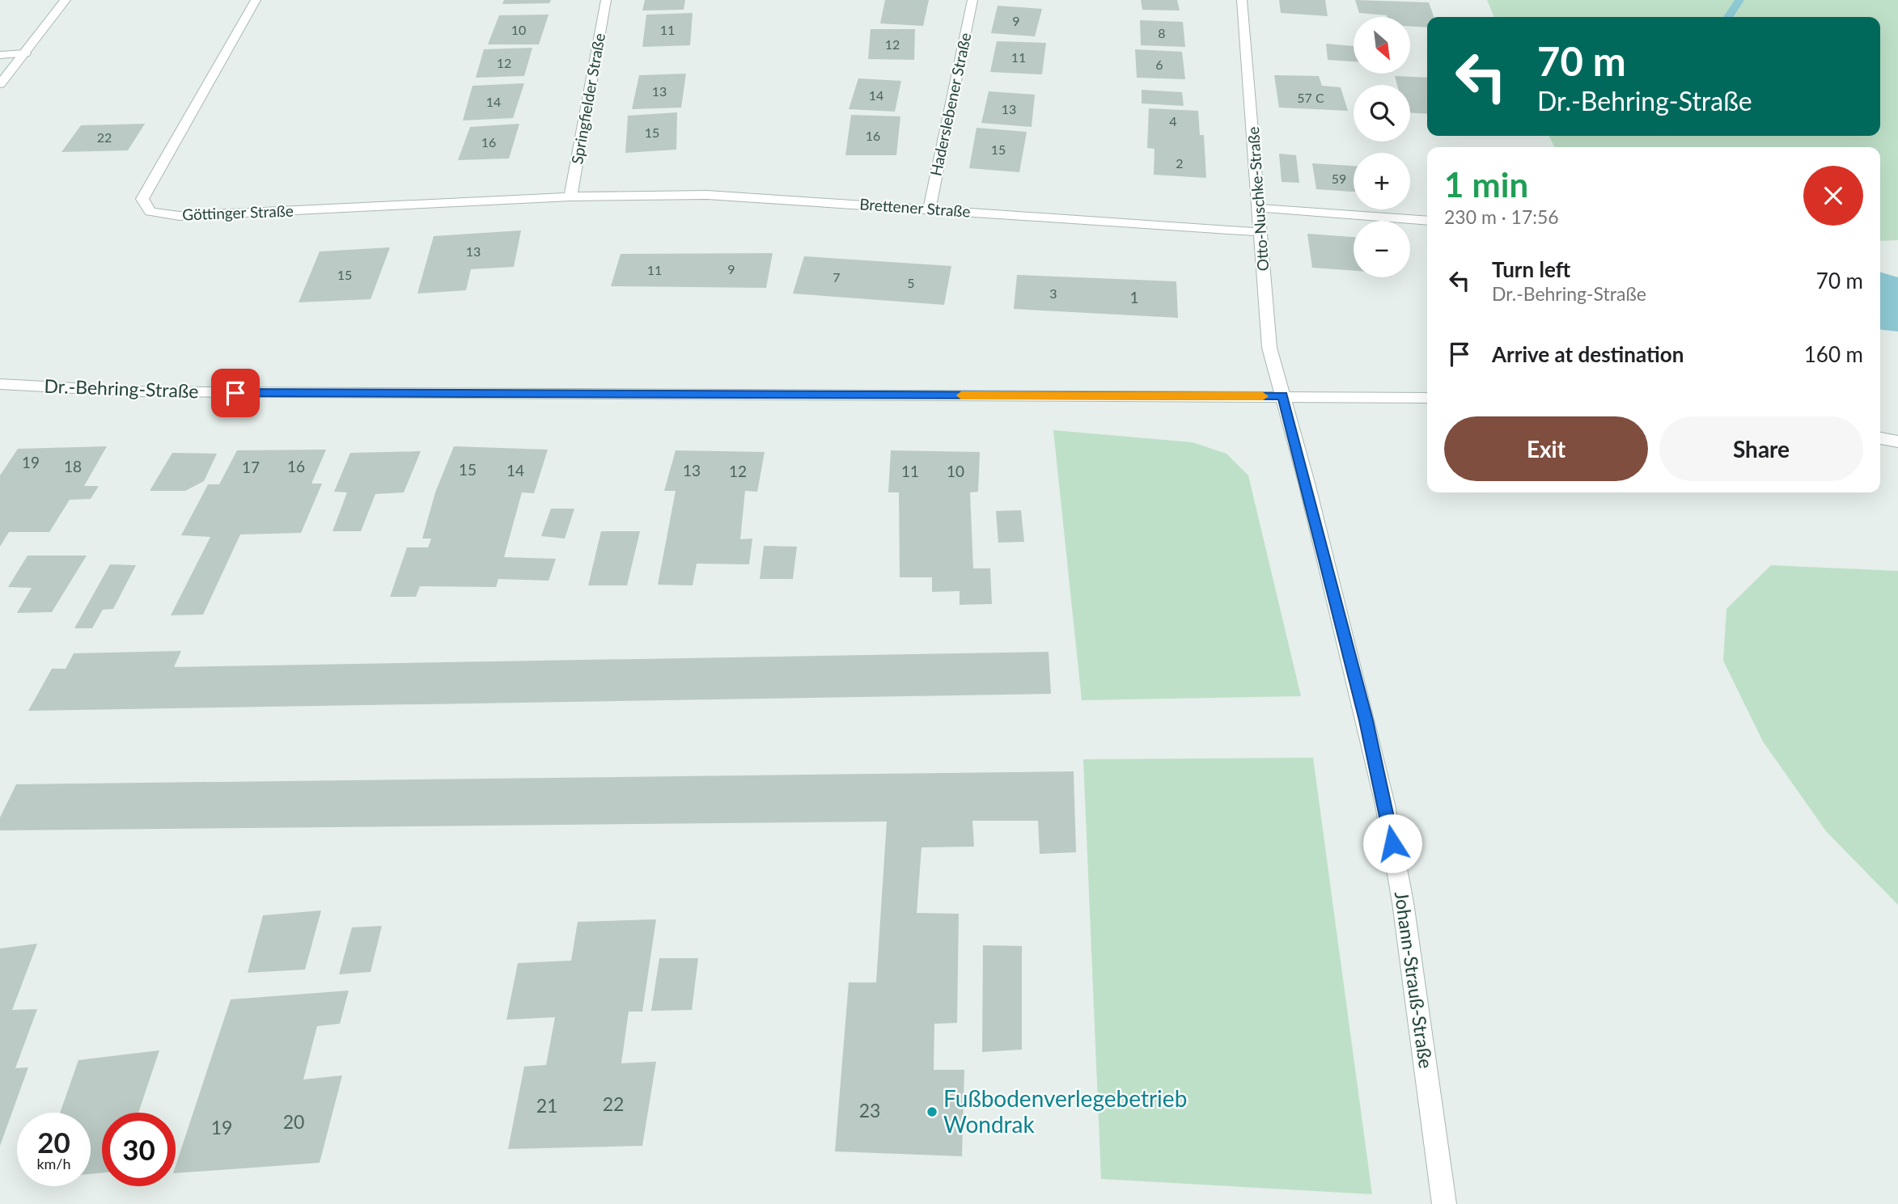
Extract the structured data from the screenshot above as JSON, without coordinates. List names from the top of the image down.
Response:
{
  "streets": {
    "street": [
      "Springfielder Straße",
      "Haderslebener Straße",
      "Otto-Nuschke-Straße",
      "Brettener Straße",
      "Göttinger Straße",
      "Dr.-Behring-Straße",
      "Johann-Strauß-Straße"
    ]
  },
  "crossings": [
    ["Springfielder Straße", "Brettener Straße"],
    ["Springfielder Straße", "Göttinger Straße"],
    ["Haderslebener Straße", "Brettener Straße"],
    ["Otto-Nuschke-Straße", "Brettener Straße"],
    ["Otto-Nuschke-Straße", "Dr.-Behring-Straße"],
    ["Otto-Nuschke-Straße", "Johann-Strauß-Straße"],
    ["Brettener Straße", "Göttinger Straße"],
    ["Dr.-Behring-Straße", "Johann-Strauß-Straße"]
  ],
  "places": ["Fußbodenverlegebetrieb Wondrak"],
  "house_numbers": [
    "9",
    "10",
    "11",
    "8",
    "12",
    "11",
    "12",
    "6",
    "13",
    "14",
    "57 C",
    "14",
    "13",
    "4",
    "15",
    "16",
    "22",
    "16",
    "15",
    "2",
    "59",
    "13",
    "9",
    "11",
    "15",
    "7",
    "5",
    "3",
    "1",
    "19",
    "18",
    "16",
    "17",
    "15",
    "14",
    "13",
    "12",
    "11",
    "10",
    "22",
    "21",
    "23",
    "20",
    "19"
  ],
  "north": "bottom right",
  "page": {
    "map_buttons": ["+", "−"],
    "turn": ["70 m", "Dr.-Behring-Straße"],
    "heading": ["1 min", "230 m · 17:56"],
    "list": [
      {
        "name": "Turn left",
        "note": "Dr.-Behring-Straße",
        "value": "70 m"
      },
      {
        "name": "Arrive at destination",
        "value": "160 m"
      }
    ],
    "buttons": ["Exit", "Share"],
    "speed": "20 km/h",
    "limit": "30"
  }
}
